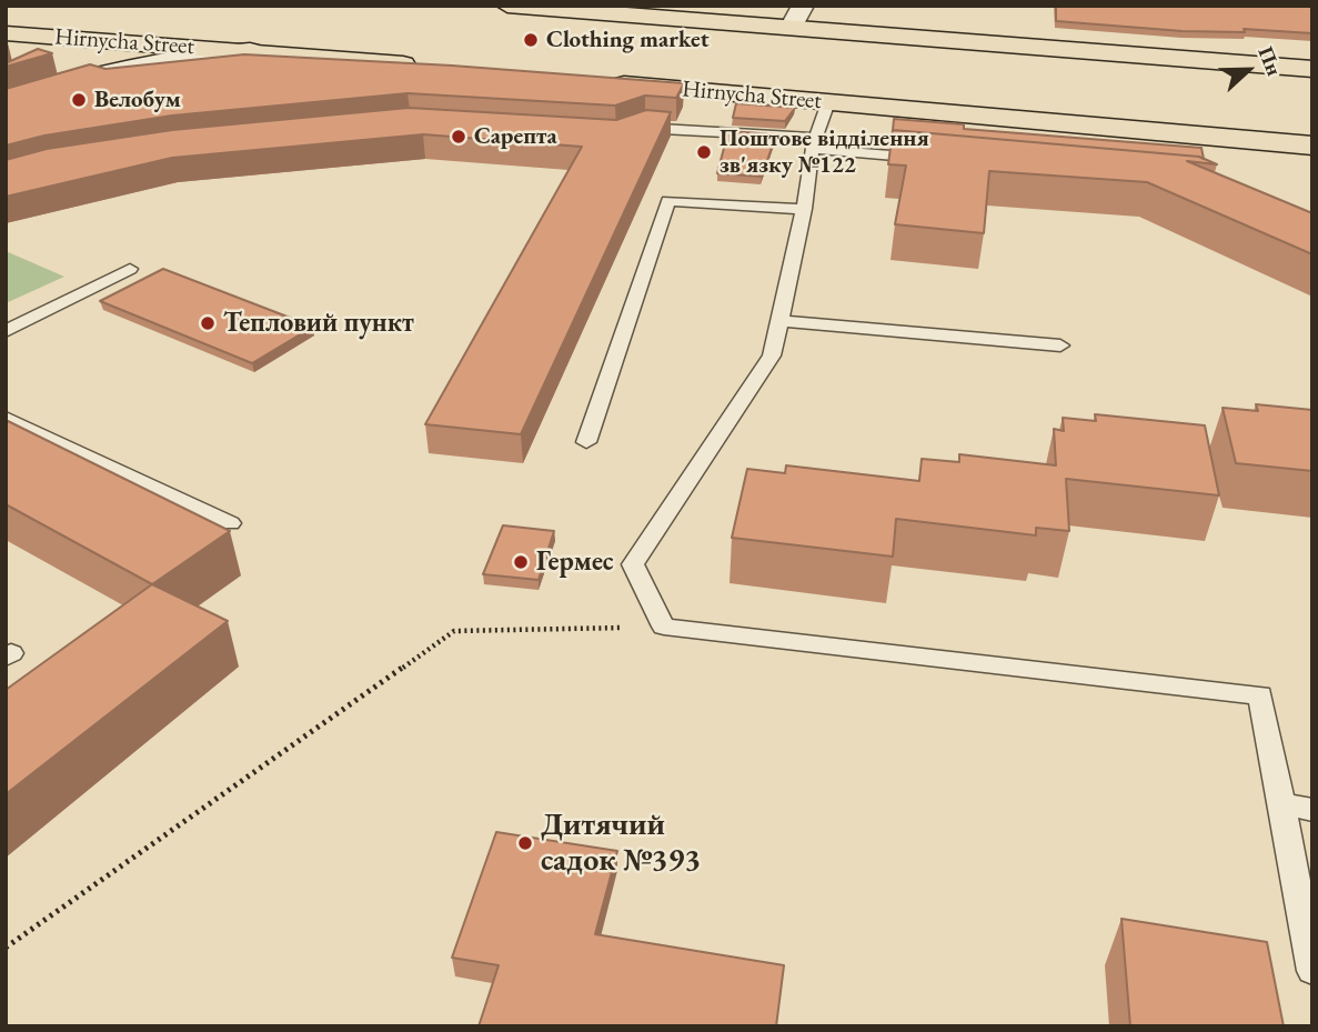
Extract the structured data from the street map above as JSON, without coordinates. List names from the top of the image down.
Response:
{
  "streets": {
    "main road": ["Hirnycha Street"]
  },
  "places": [
    "Clothing market",
    "Велобум",
    "Сарепта",
    "Поштове відділення зв'язку №122",
    "Тепловий пункт",
    "Гермес",
    "Дитячий садок №393"
  ],
  "north": "right"
}
